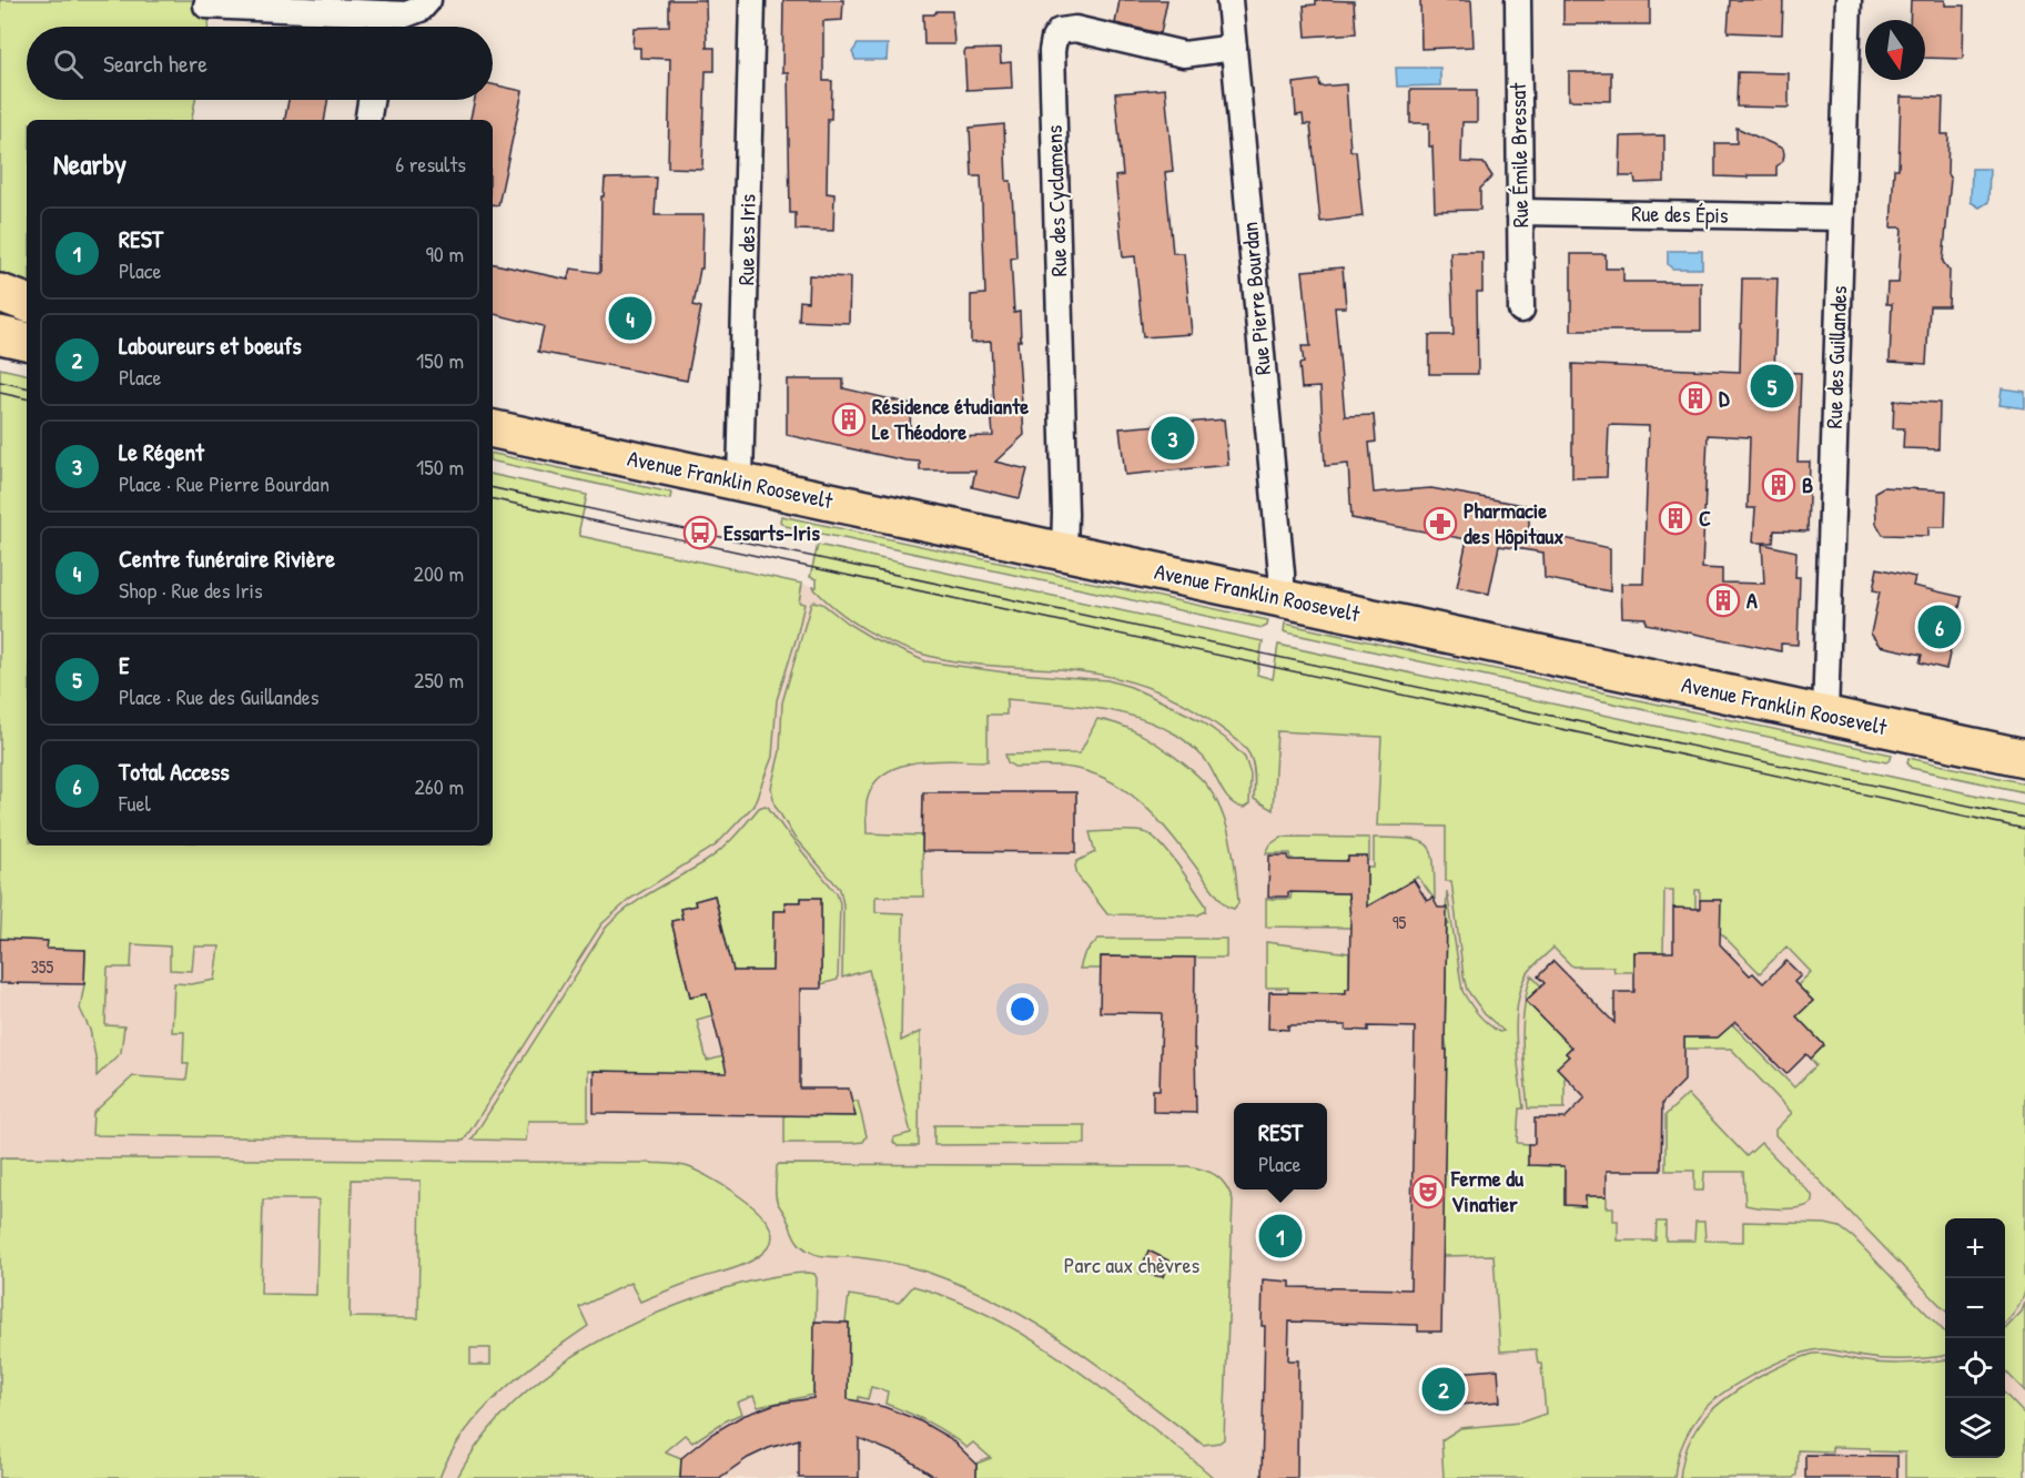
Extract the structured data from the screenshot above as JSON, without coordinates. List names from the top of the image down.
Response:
{
  "streets": {
    "main road": ["Avenue Franklin Roosevelt"],
    "street": [
      "Rue Émile Bressat",
      "Rue des Cyclamens",
      "Rue des Épis",
      "Rue des Iris",
      "Rue Pierre Bourdan",
      "Rue des Guillandes"
    ]
  },
  "crossings": [
    ["Rue Émile Bressat", "Rue des Épis"],
    ["Rue des Cyclamens", "Rue Pierre Bourdan"],
    ["Rue des Cyclamens", "Avenue Franklin Roosevelt"],
    ["Rue des Épis", "Rue des Guillandes"],
    ["Rue des Iris", "Avenue Franklin Roosevelt"],
    ["Rue Pierre Bourdan", "Avenue Franklin Roosevelt"],
    ["Rue des Guillandes", "Avenue Franklin Roosevelt"]
  ],
  "parks": ["Parc aux chèvres"],
  "places": {
    "building": [
      "D",
      "Résidence étudiante Le Théodore",
      "B",
      "C",
      "A"
    ],
    "pharmacy": ["Pharmacie des Hôpitaux"],
    "bus stop": ["Essarts-Iris"],
    "theatre": ["Ferme du Vinatier"]
  },
  "house_numbers": ["95", "355"],
  "north": "bottom",
  "page": {
    "search": "Search here",
    "heading": ["Nearby", "6 results"],
    "list": [
      {
        "mark": "1",
        "name": "REST",
        "note": "Place",
        "value": "90 m"
      },
      {
        "mark": "2",
        "name": "Laboureurs et boeufs",
        "note": "Place",
        "value": "150 m"
      },
      {
        "mark": "3",
        "name": "Le Régent",
        "note": "Place · Rue Pierre Bourdan",
        "value": "150 m"
      },
      {
        "mark": "4",
        "name": "Centre funéraire Rivière",
        "note": "Shop · Rue des Iris",
        "value": "200 m"
      },
      {
        "mark": "5",
        "name": "E",
        "note": "Place · Rue des Guillandes",
        "value": "250 m"
      },
      {
        "mark": "6",
        "name": "Total Access",
        "note": "Fuel",
        "value": "260 m"
      }
    ],
    "pins": [
      "4",
      "5",
      "3",
      "6",
      "1",
      "2"
    ],
    "popup": ["REST", "Place"],
    "map_buttons": ["+", "−"]
  }
}
